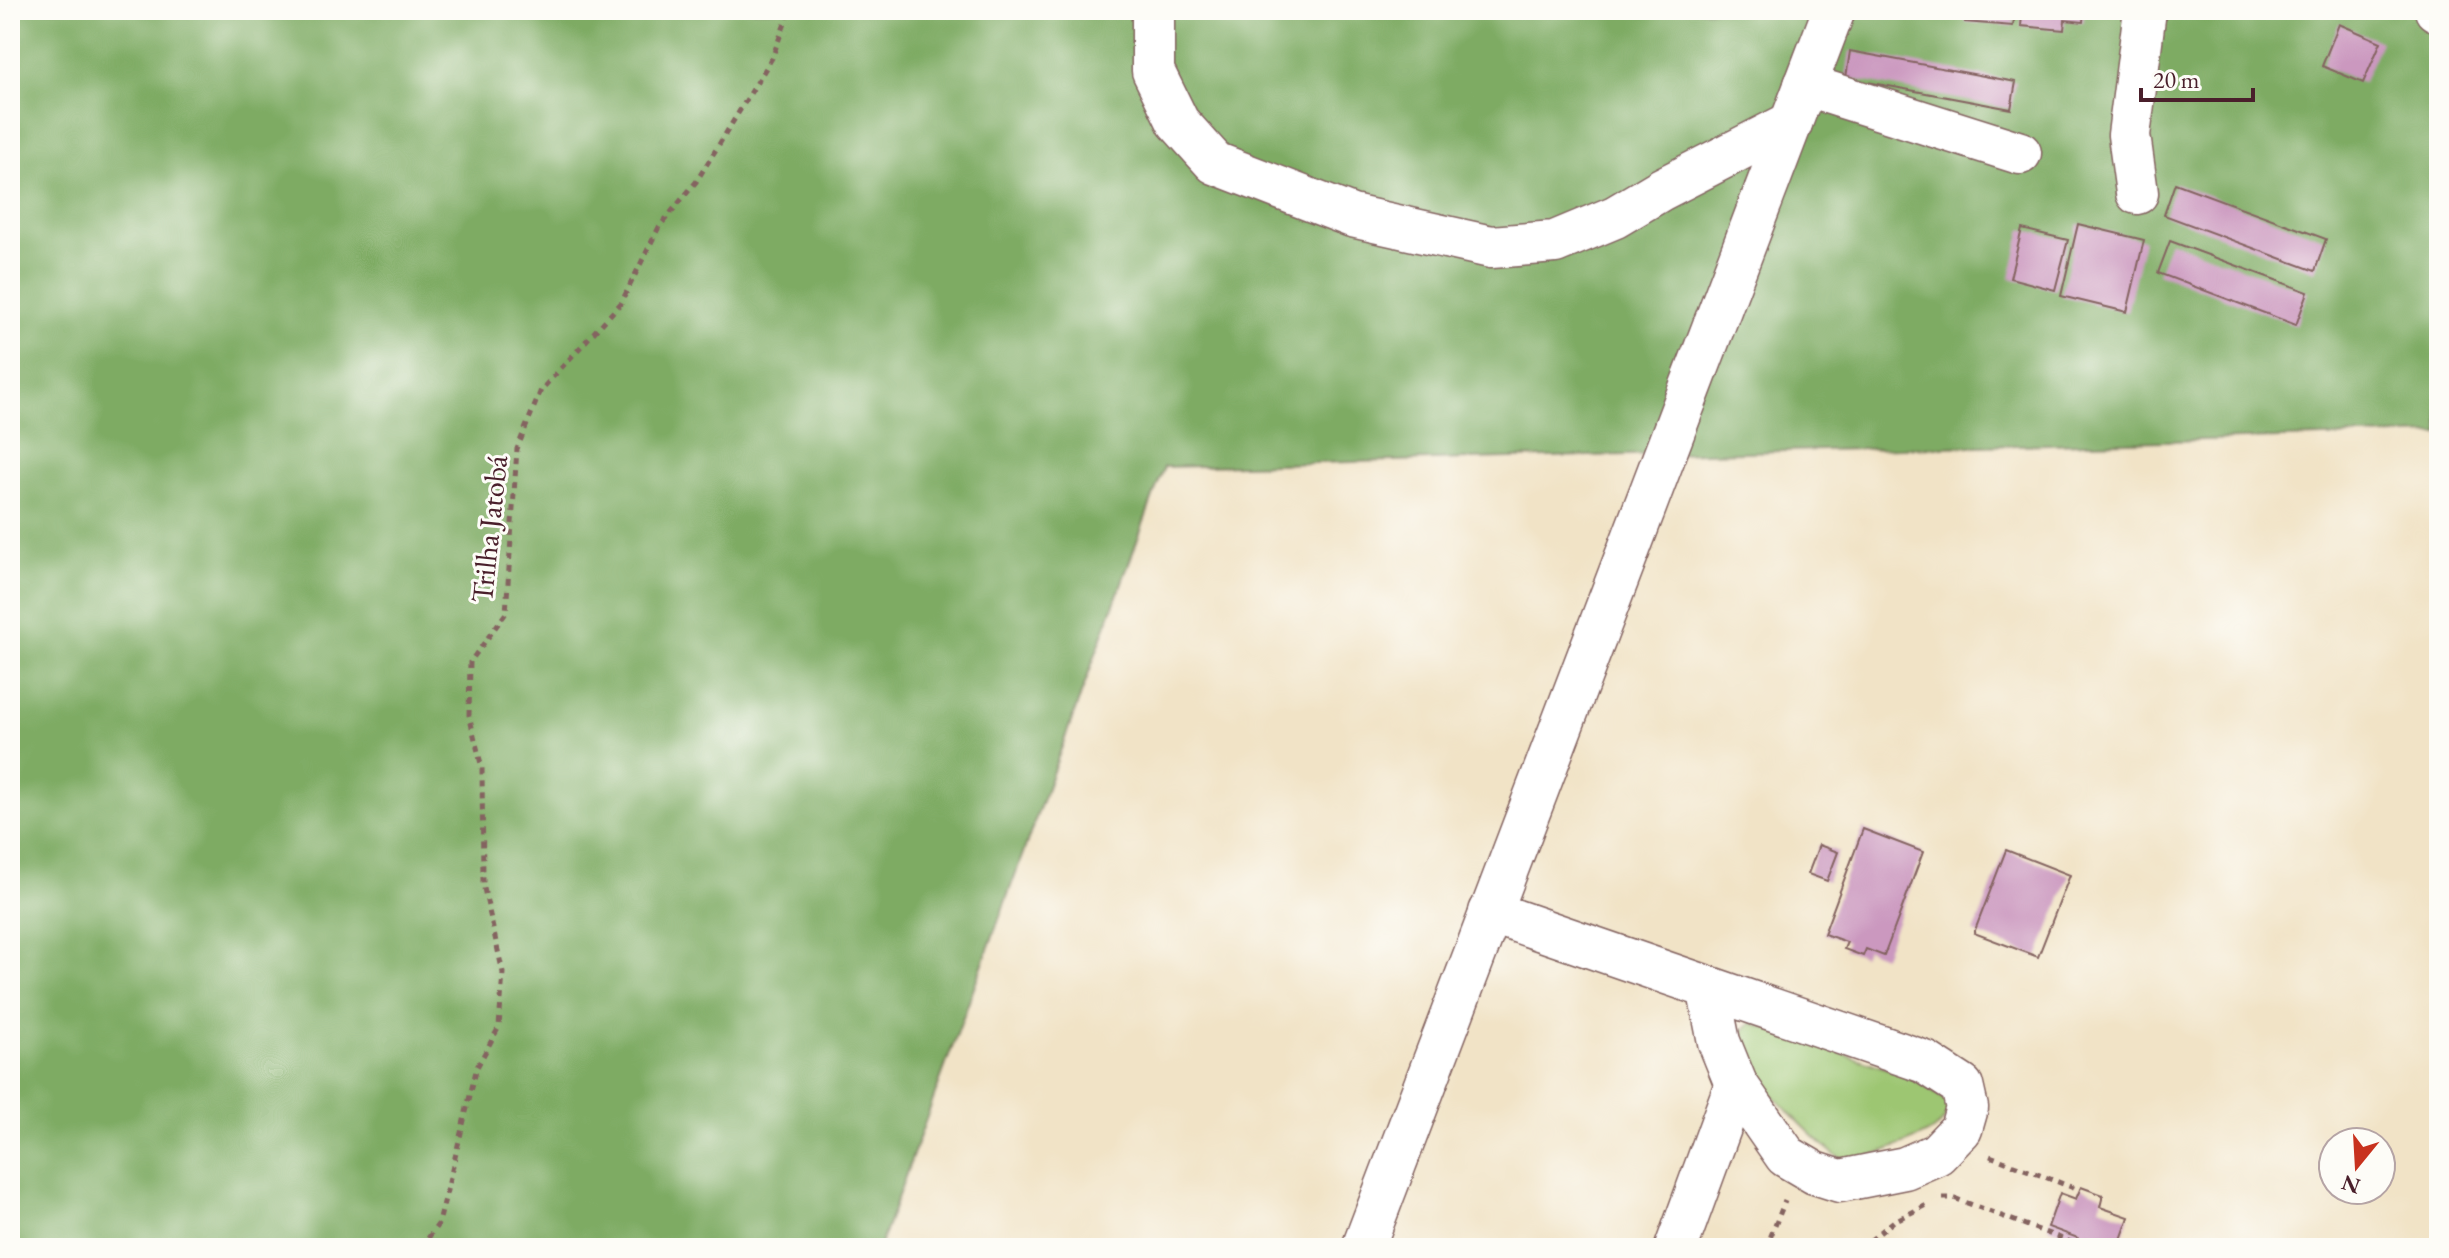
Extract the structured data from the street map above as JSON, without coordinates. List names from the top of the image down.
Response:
{
  "streets": {
    "path": ["Trilha Jatobá"]
  },
  "scale_bar": "20 m",
  "north": "bottom"
}
